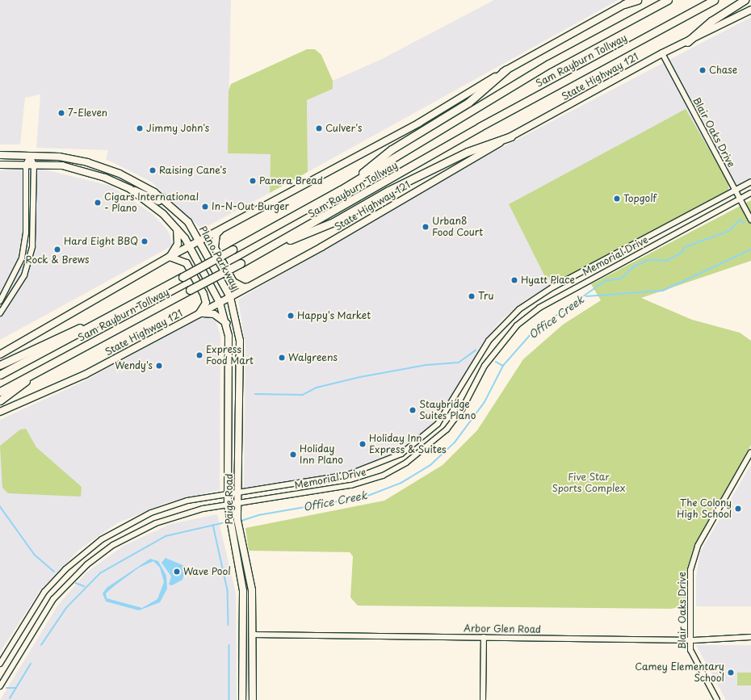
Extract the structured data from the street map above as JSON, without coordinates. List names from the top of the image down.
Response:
{
  "streets": {
    "highway": ["Sam Rayburn Tollway"],
    "main road": ["State Highway 121", "Plano Parkway", "Paige Road"],
    "street": ["Blair Oaks Drive", "Memorial Drive", "Arbor Glen Road"]
  },
  "crossings": [
    ["State Highway 121", "Blair Oaks Drive"],
    ["State Highway 121", "Plano Parkway"],
    ["State Highway 121", "Paige Road"],
    ["Blair Oaks Drive", "Memorial Drive"],
    ["Blair Oaks Drive", "Arbor Glen Road"],
    ["Memorial Drive", "Paige Road"],
    ["Plano Parkway", "Paige Road"],
    ["Paige Road", "Arbor Glen Road"]
  ],
  "water": ["Office Creek"],
  "parks": ["Five Star Sports Complex"],
  "places": [
    "Chase",
    "7-Eleven",
    "Jimmy John's",
    "Culver's",
    "Raising Cane's",
    "Panera Bread",
    "Topgolf",
    "Cigars International - Plano",
    "In-N-Out Burger",
    "Urban8 Food Court",
    "Hard Eight BBQ",
    "Rock & Brews",
    "Hyatt Place",
    "Tru",
    "Happy's Market",
    "Express Food Mart",
    "Walgreens",
    "Wendy's",
    "Staybridge Suites Plano",
    "Holiday Inn Express & Suites",
    "Holiday Inn Plano",
    "The Colony High School",
    "Wave Pool",
    "Camey Elementary School"
  ]
}
